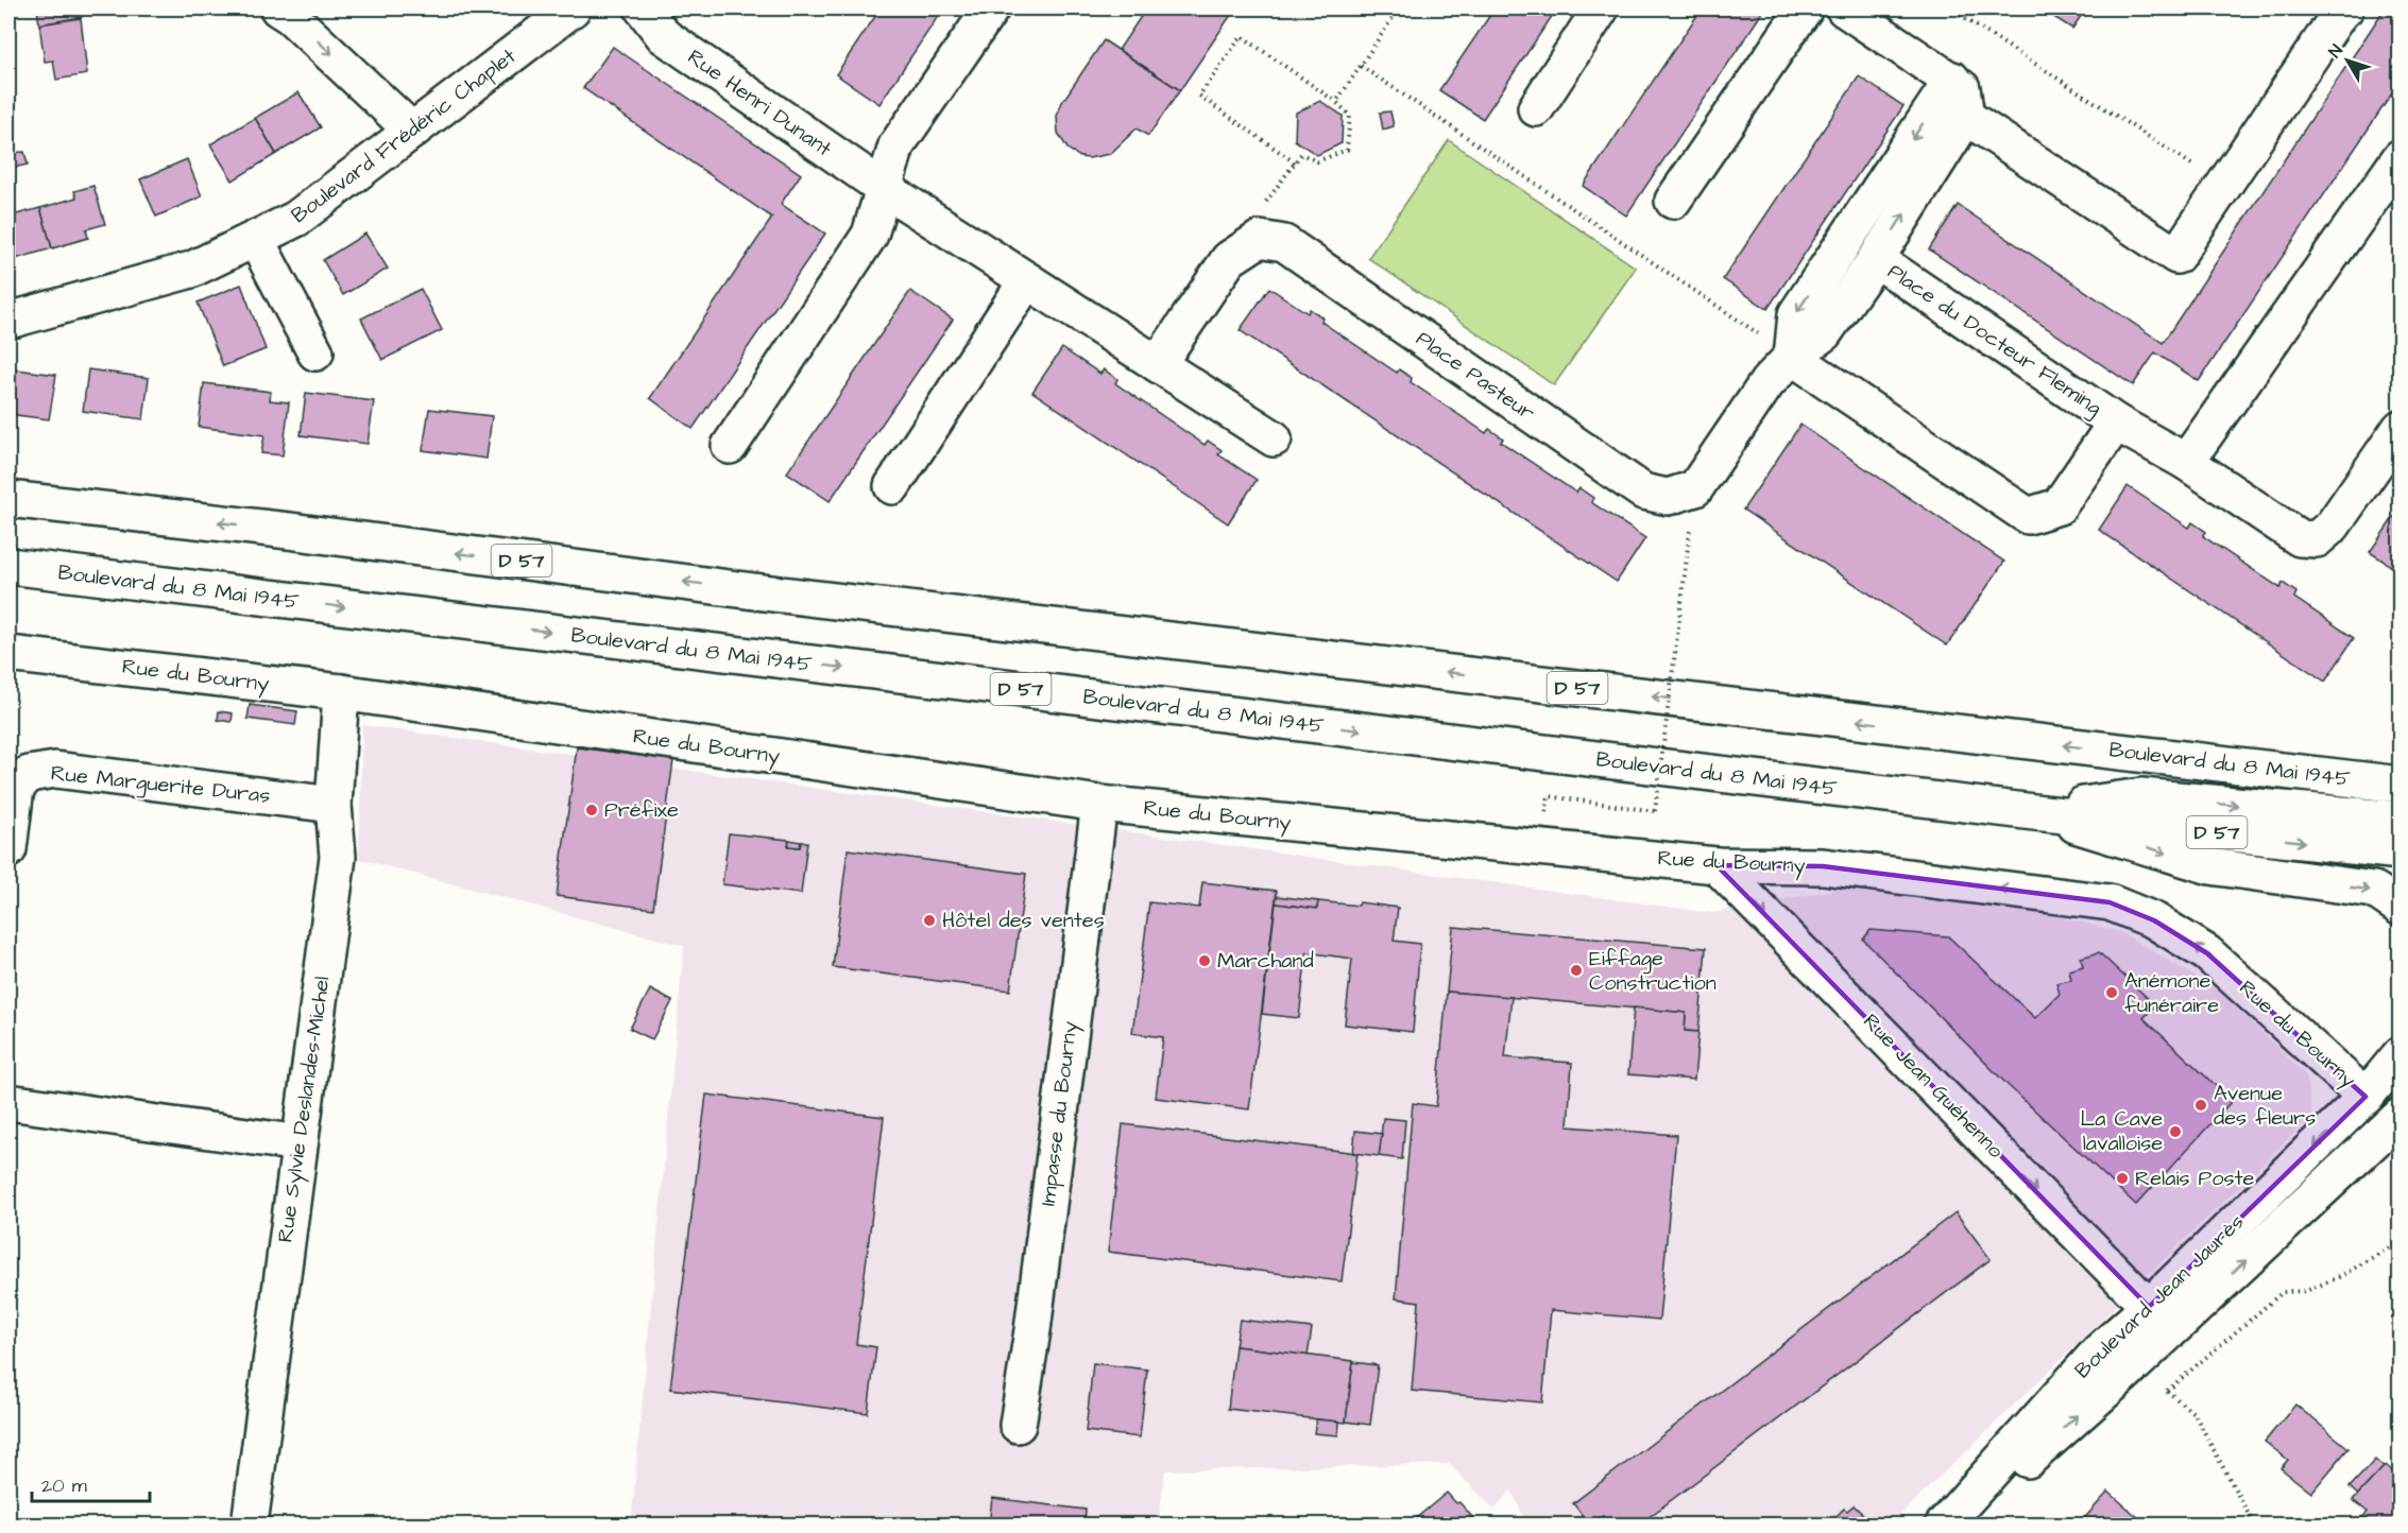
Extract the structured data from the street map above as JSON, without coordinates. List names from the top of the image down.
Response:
{
  "streets": {
    "street": [
      "Rue Henri Dunant",
      "Boulevard Frédéric Chaplet",
      "Place du Docteur Fleming",
      "Place Pasteur",
      "D 57",
      "Boulevard du 8 Mai 1945",
      "Rue du Bourny",
      "Rue Marguerite Duras",
      "Rue Jean Guéhenno",
      "Rue Sylvie Deslandes-Michel",
      "Impasse du Bourny",
      "Boulevard Jean Jaurès"
    ]
  },
  "crossings": [
    ["Rue du Bourny", "Rue Jean Guéhenno"],
    ["Rue du Bourny", "Rue Sylvie Deslandes-Michel"],
    ["Rue du Bourny", "Impasse du Bourny"],
    ["Rue du Bourny", "Boulevard Jean Jaurès"],
    ["Rue Marguerite Duras", "Rue Sylvie Deslandes-Michel"],
    ["Rue Jean Guéhenno", "Boulevard Jean Jaurès"]
  ],
  "one_way": ["Rue Jean Guéhenno"],
  "places": [
    "Préfixe",
    "Hôtel des ventes",
    "Marchand",
    "Eiffage Construction",
    "Anémone funéraire",
    "Avenue des fleurs",
    "La Cave lavalloise",
    "Relais Poste"
  ],
  "scale_bar": "20 m",
  "north": "top left"
}
